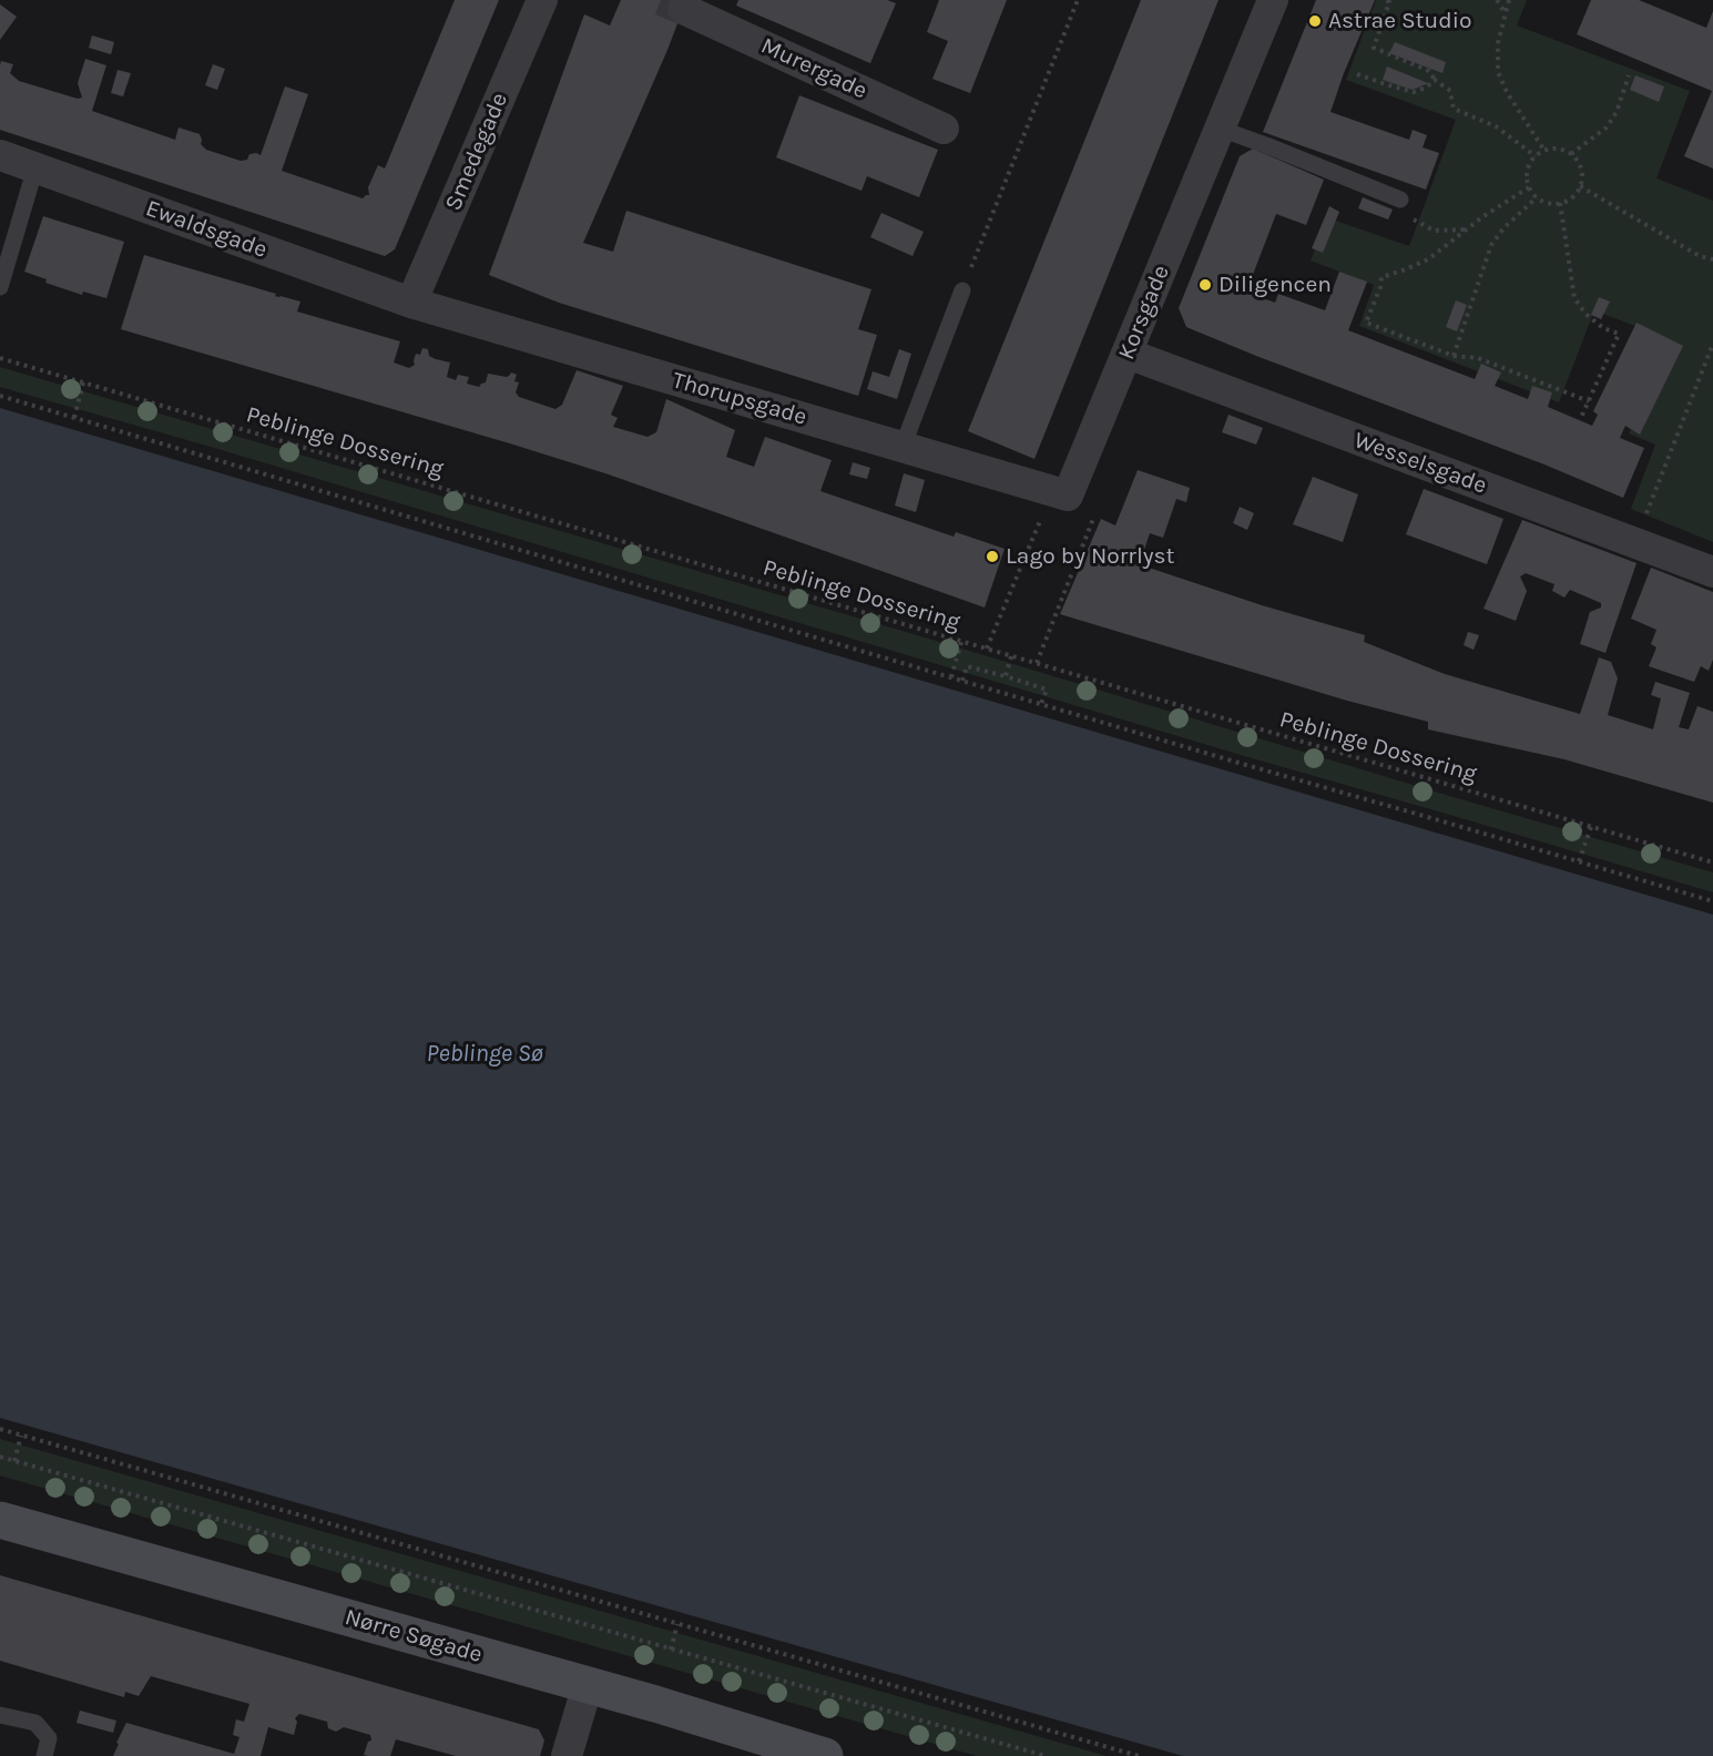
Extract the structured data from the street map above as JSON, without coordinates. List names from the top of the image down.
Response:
{
  "streets": {
    "street": [
      "Murergade",
      "Smedegade",
      "Ewaldsgade",
      "Korsgade",
      "Thorupsgade",
      "Wesselsgade",
      "Nørre Søgade"
    ],
    "path": ["Peblinge Dossering"]
  },
  "crossings": [
    ["Smedegade", "Ewaldsgade"],
    ["Smedegade", "Thorupsgade"],
    ["Ewaldsgade", "Thorupsgade"],
    ["Korsgade", "Thorupsgade"],
    ["Korsgade", "Wesselsgade"]
  ],
  "water": ["Peblinge Sø"],
  "places": ["Astrae Studio", "Diligencen", "Lago by Norrlyst"]
}
